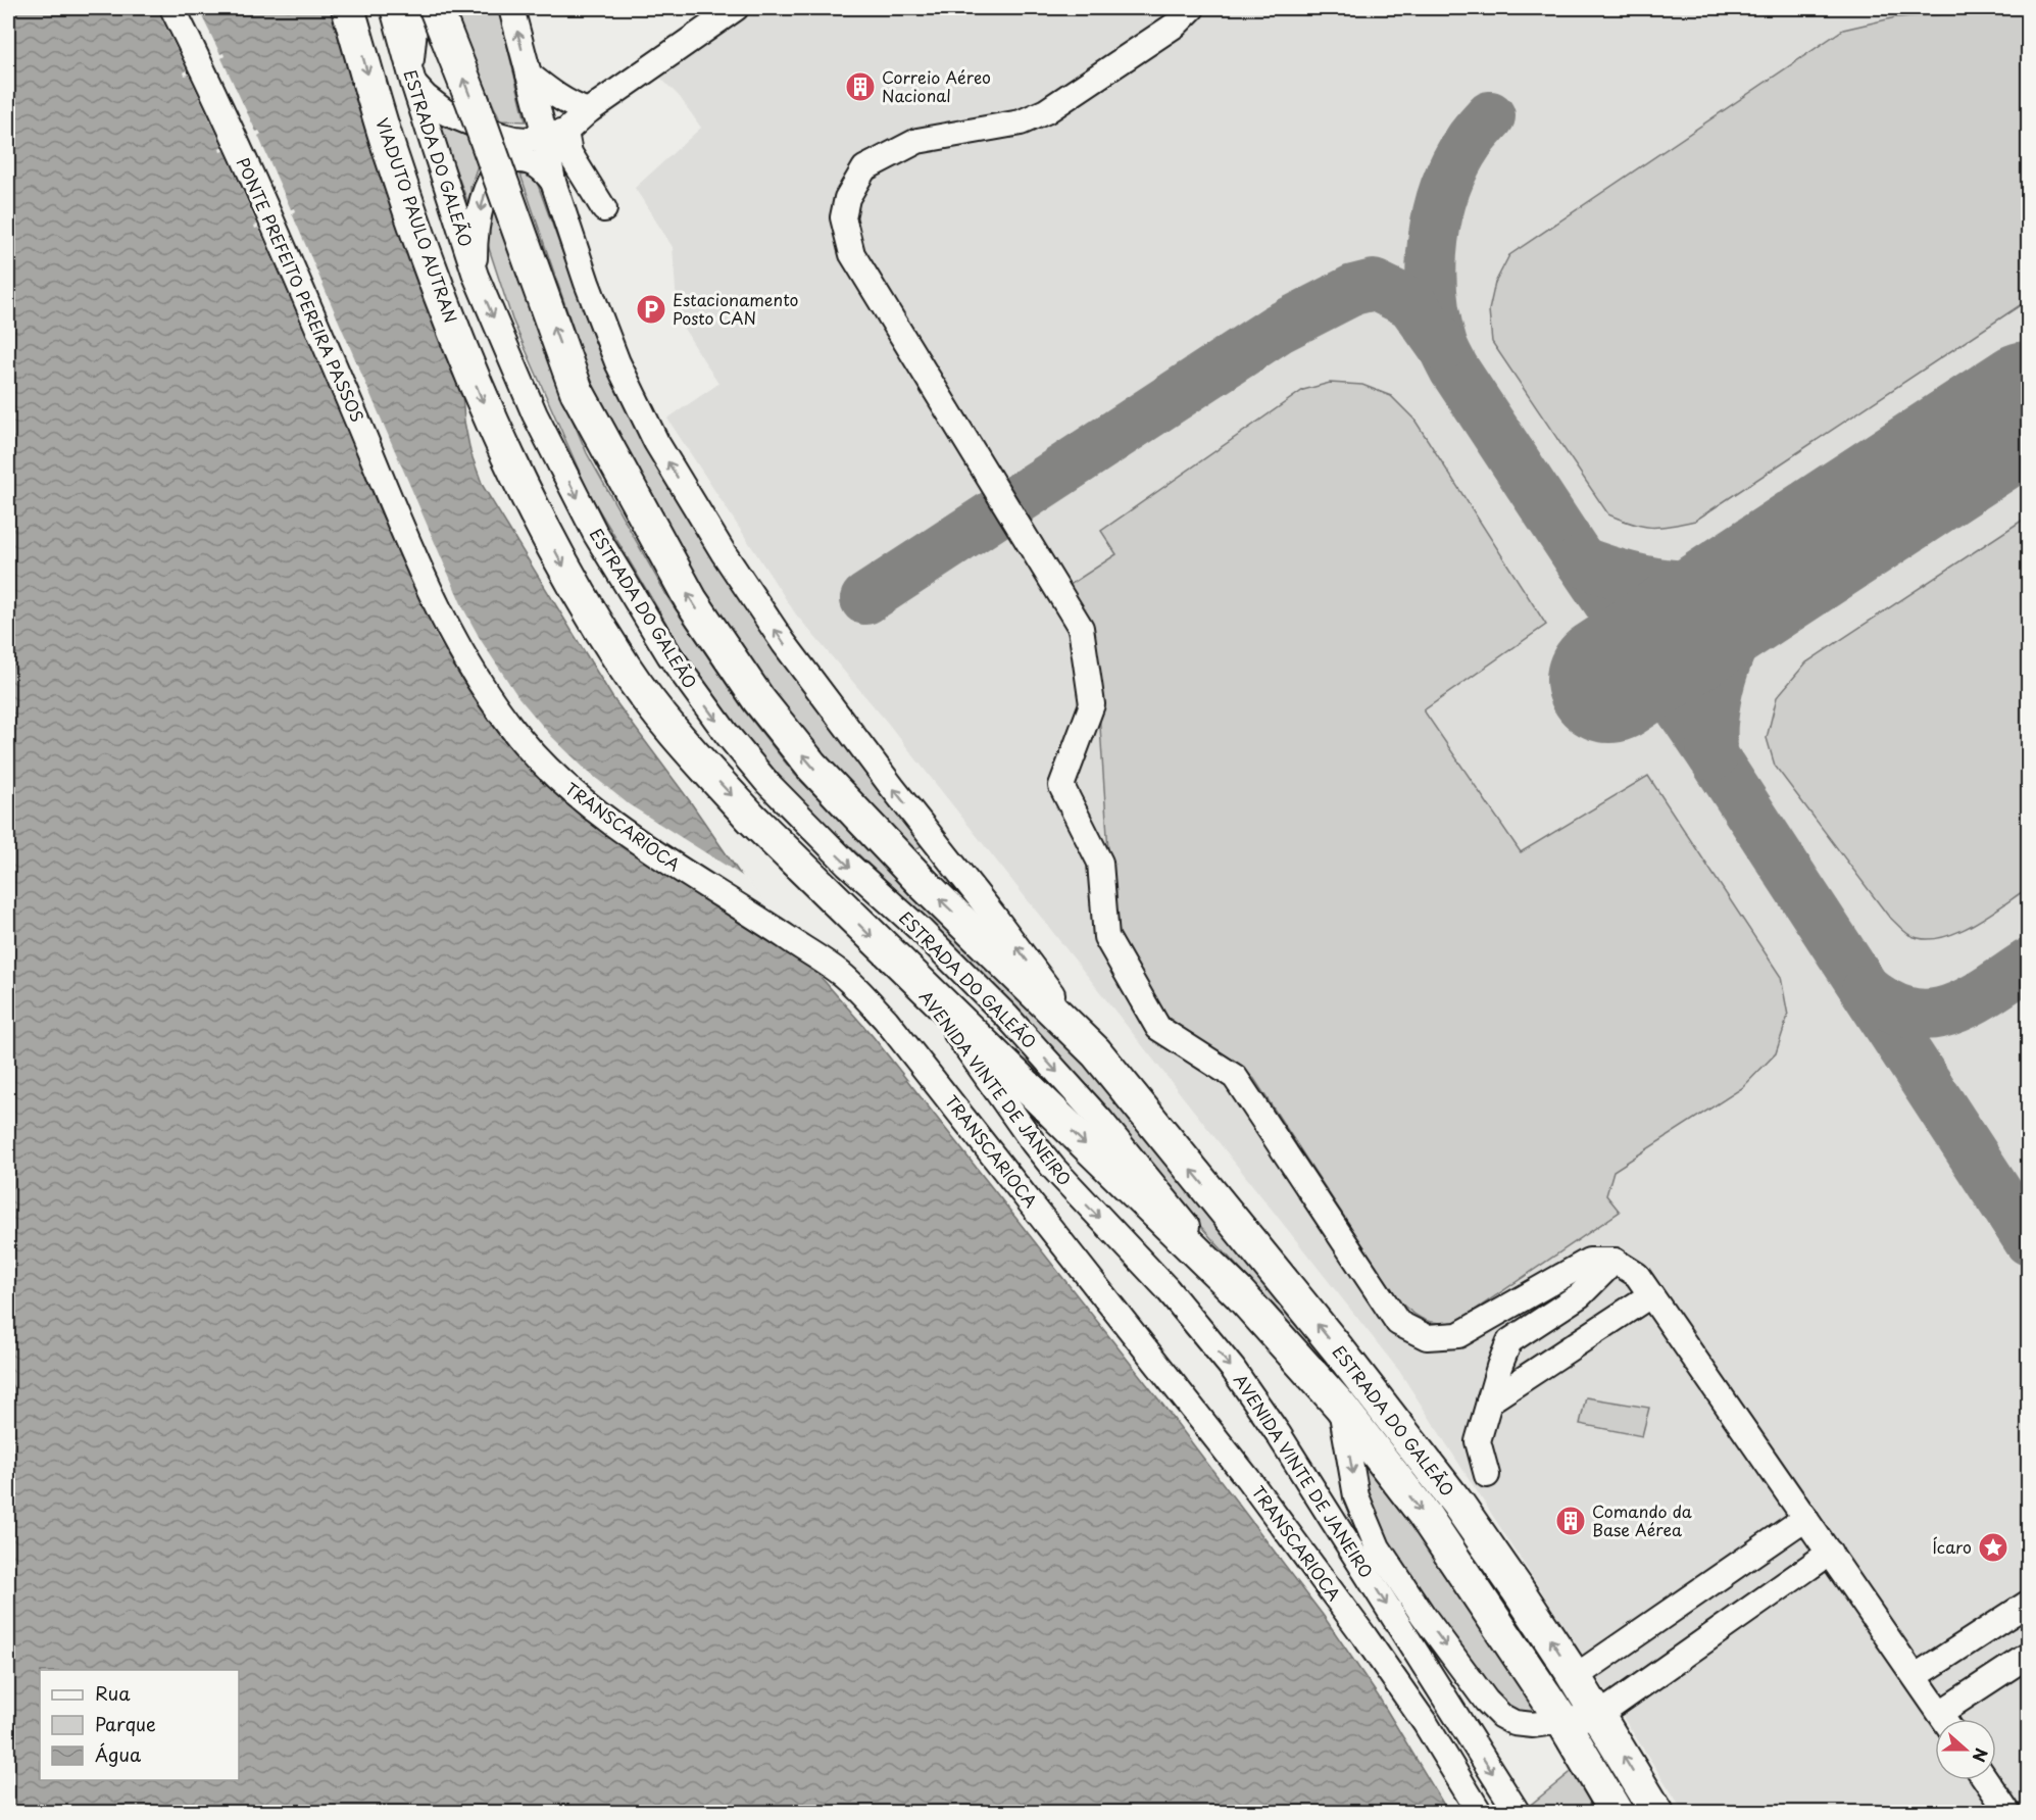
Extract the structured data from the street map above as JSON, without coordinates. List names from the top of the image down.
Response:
{
  "streets": {
    "main road": ["ESTRADA DO GALEÃO", "VIADUTO PAULO AUTRAN"],
    "street": ["PONTE PREFEITO PEREIRA PASSOS", "TRANSCARIOCA", "AVENIDA VINTE DE JANEIRO"]
  },
  "crossings": [
    ["ESTRADA DO GALEÃO", "VIADUTO PAULO AUTRAN"],
    ["ESTRADA DO GALEÃO", "AVENIDA VINTE DE JANEIRO"],
    ["PONTE PREFEITO PEREIRA PASSOS", "TRANSCARIOCA"]
  ],
  "one_way": ["VIADUTO PAULO AUTRAN"],
  "places": {
    "building": ["Correio Aéreo Nacional", "Comando da Base Aérea"],
    "parking": ["Estacionamento Posto CAN"],
    "place": ["Ícaro"]
  },
  "legend": ["Rua", "Parque", "Água"],
  "north": "right"
}
